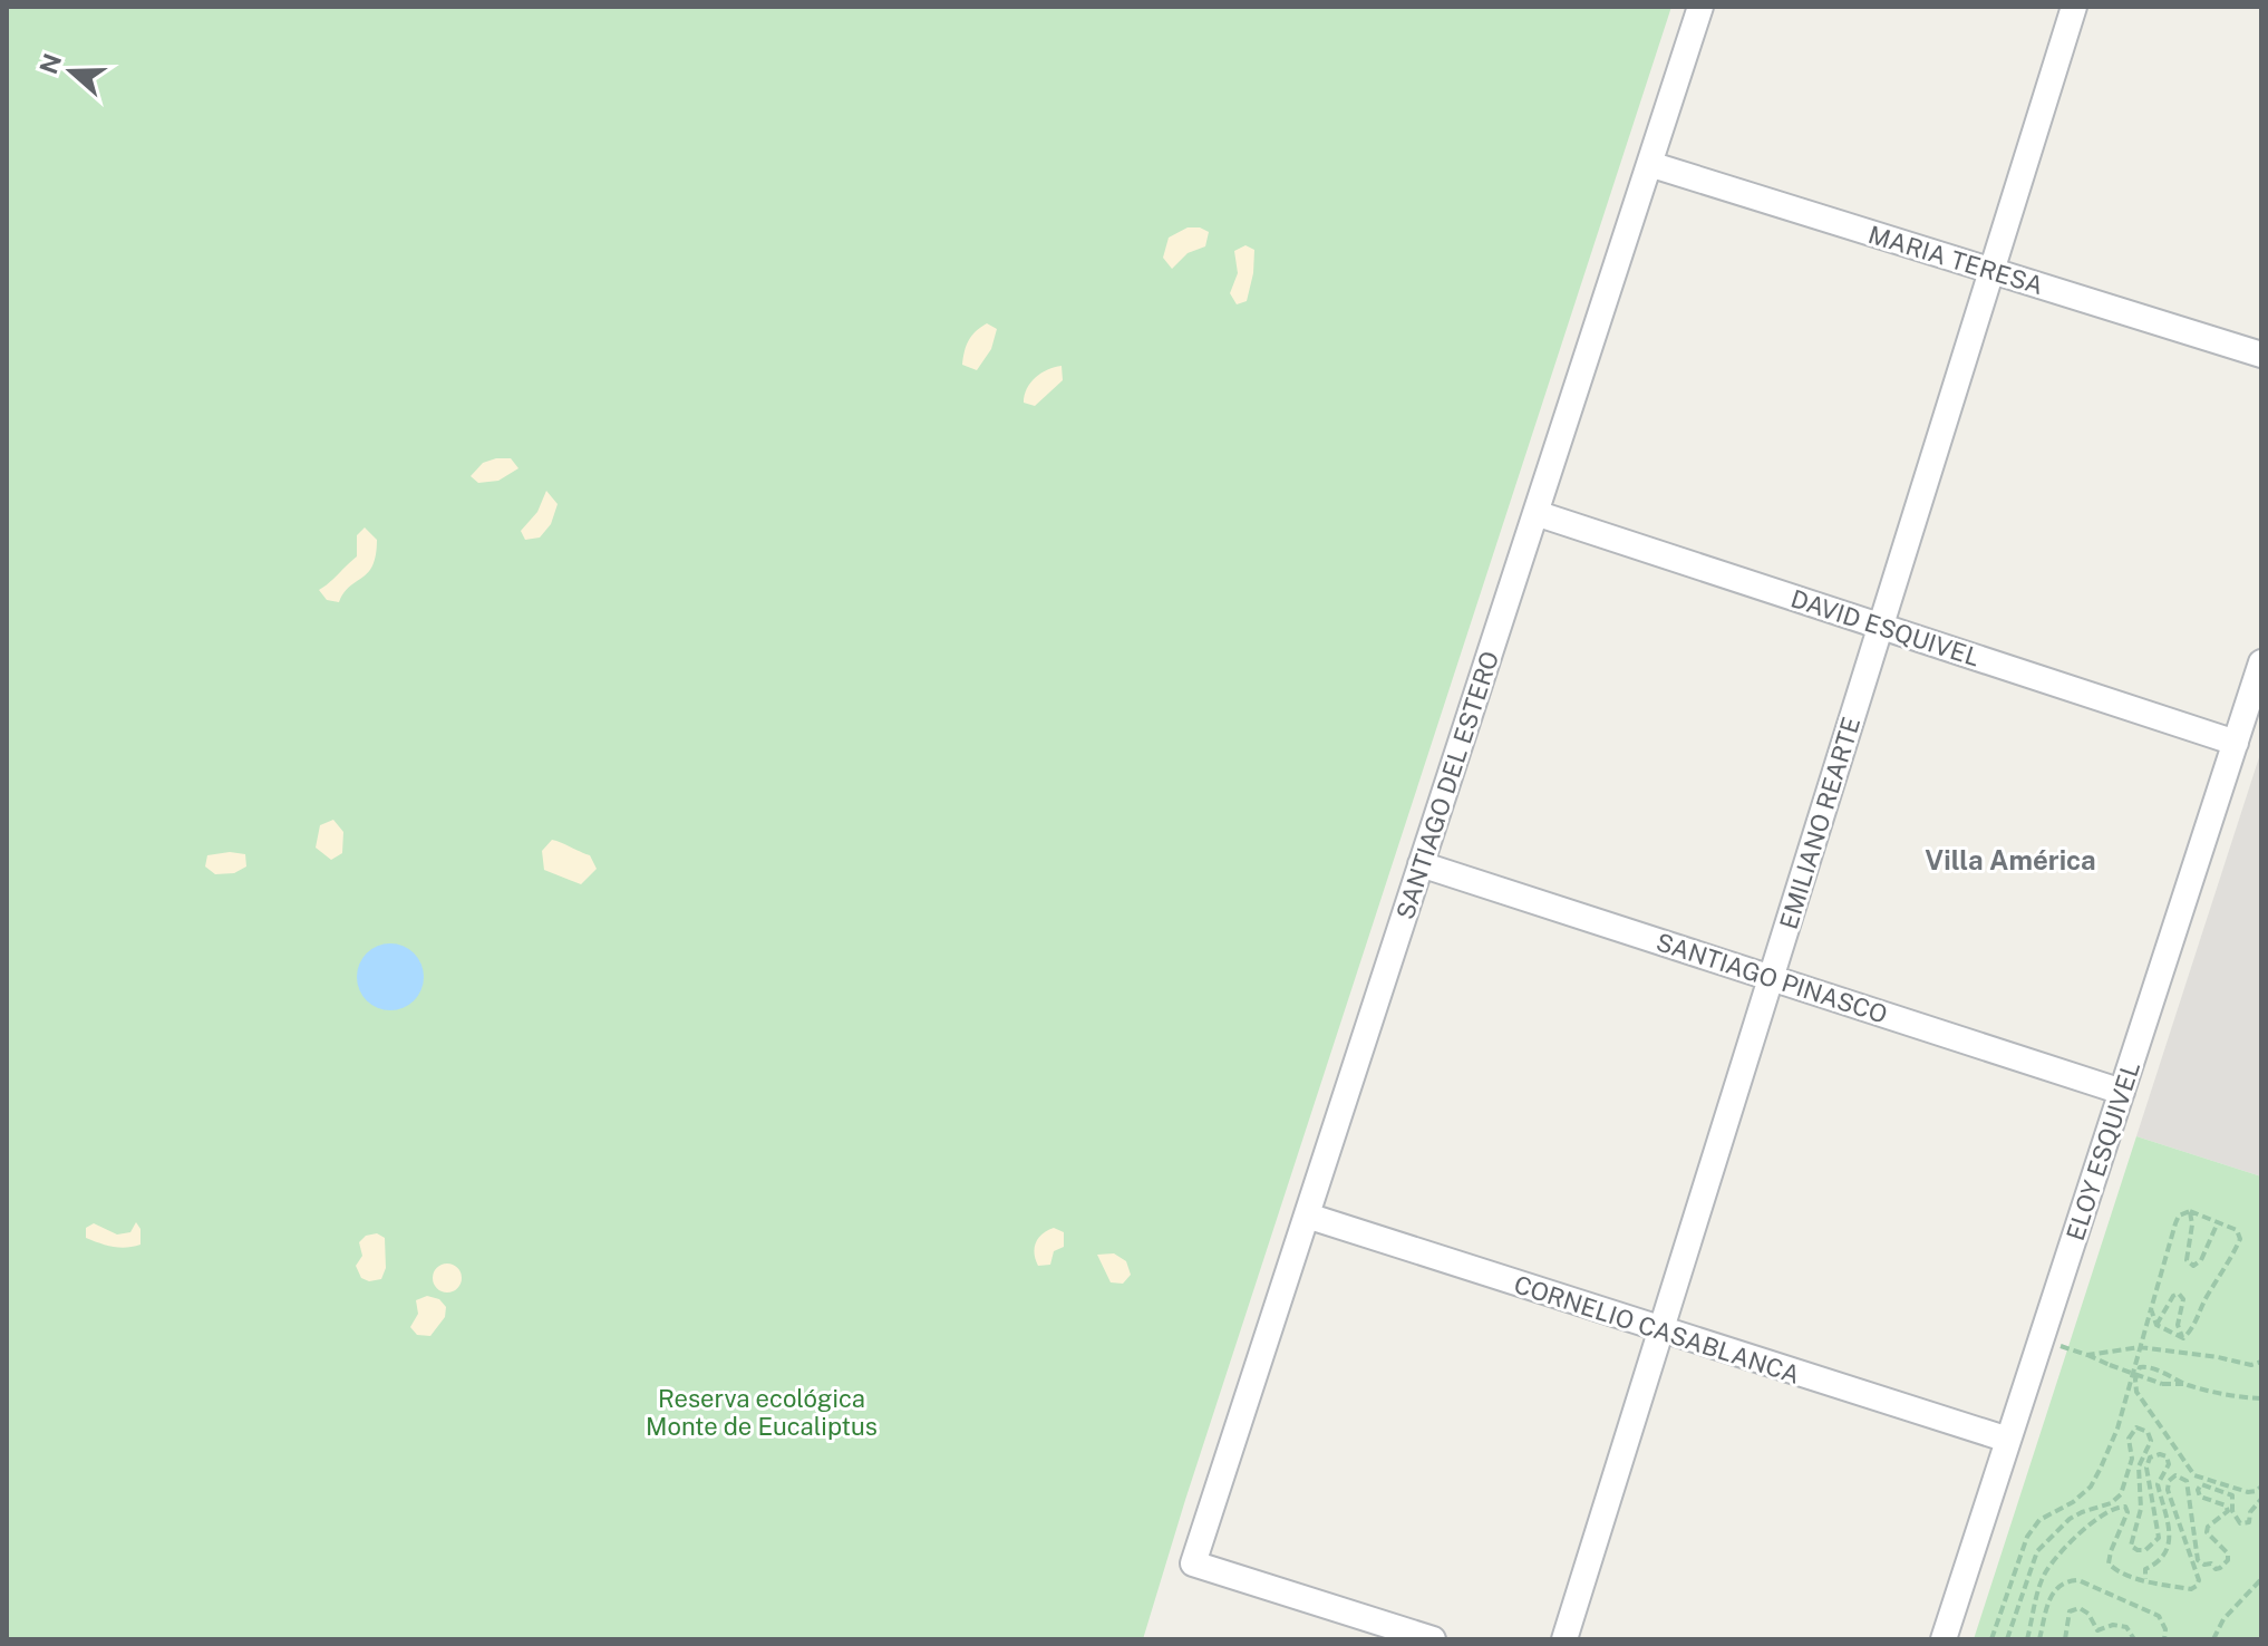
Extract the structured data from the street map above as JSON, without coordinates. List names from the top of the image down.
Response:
{
  "streets": {
    "street": [
      "MARIA TERESA",
      "DAVID ESQUIVEL",
      "SANTIAGO DEL ESTERO",
      "EMILIANO REARTE",
      "SANTIAGO PINASCO",
      "ELOY ESQUIVEL",
      "CORNELIO CASABLANCA"
    ]
  },
  "crossings": [
    ["MARIA TERESA", "SANTIAGO DEL ESTERO"],
    ["MARIA TERESA", "EMILIANO REARTE"],
    ["DAVID ESQUIVEL", "SANTIAGO DEL ESTERO"],
    ["DAVID ESQUIVEL", "EMILIANO REARTE"],
    ["DAVID ESQUIVEL", "ELOY ESQUIVEL"],
    ["SANTIAGO DEL ESTERO", "SANTIAGO PINASCO"],
    ["SANTIAGO DEL ESTERO", "CORNELIO CASABLANCA"],
    ["EMILIANO REARTE", "SANTIAGO PINASCO"],
    ["EMILIANO REARTE", "CORNELIO CASABLANCA"],
    ["SANTIAGO PINASCO", "ELOY ESQUIVEL"],
    ["ELOY ESQUIVEL", "CORNELIO CASABLANCA"]
  ],
  "districts": ["Villa América"],
  "parks": ["Reserva ecológica Monte de Eucaliptus"],
  "north": "left"
}
